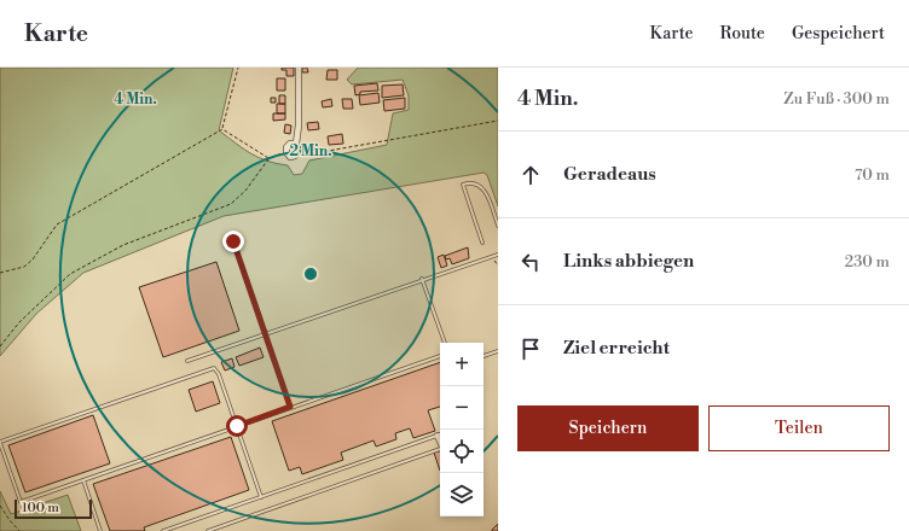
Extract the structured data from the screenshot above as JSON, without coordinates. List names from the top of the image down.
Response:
{
  "scale_bar": "100 m",
  "page": {
    "header": "Karte",
    "nav": ["Karte", "Route", "Gespeichert"],
    "heading": ["4 Min.", "Zu Fuß · 300 m"],
    "list": [
      ["Geradeaus", "70 m"],
      ["Links abbiegen", "230 m"],
      "Ziel erreicht"
    ],
    "map_buttons": ["+", "−"],
    "buttons": ["Speichern", "Teilen"],
    "scale": "100 m"
  },
  "rings": ["4 Min.", "2 Min."]
}
